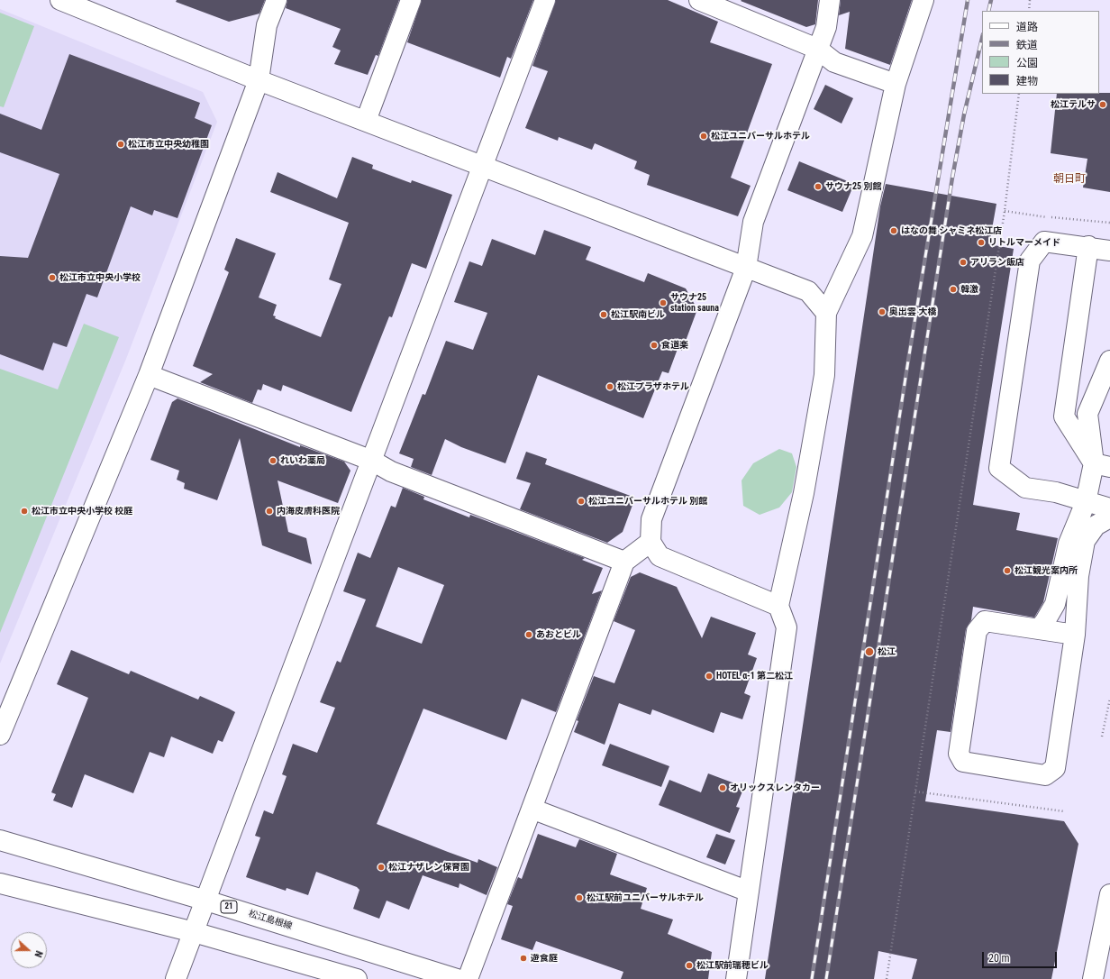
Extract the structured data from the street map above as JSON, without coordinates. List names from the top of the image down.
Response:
{
  "streets": {
    "street": ["21", "松江島根線"]
  },
  "districts": ["朝日町"],
  "places": [
    "松江テルサ",
    "松江ユニバーサルホテル",
    "松江市立中央幼稚園",
    "サウナ25 別館",
    "はなの舞 シャミネ松江店",
    "リトルマーメイド",
    "アリラン飯店",
    "松江市立中央小学校",
    "韓激",
    "サウナ25 station sauna",
    "奥出雲 大橋",
    "松江駅南ビル",
    "食道楽",
    "松江プラザホテル",
    "れいわ薬局",
    "松江ユニバーサルホテル 別館",
    "松江市立中央小学校 校庭",
    "内海皮膚科医院",
    "松江観光案内所",
    "あおとビル",
    "松江",
    "HOTEL α-1 第二松江",
    "オリックスレンタカー",
    "松江ナザレン保育園",
    "松江駅前ユニバーサルホテル",
    "遊食庭",
    "松江駅前瑞穂ビル"
  ],
  "legend": [
    "道路",
    "鉄道",
    "公園",
    "建物"
  ],
  "scale_bar": "20 m",
  "north": "right"
}
